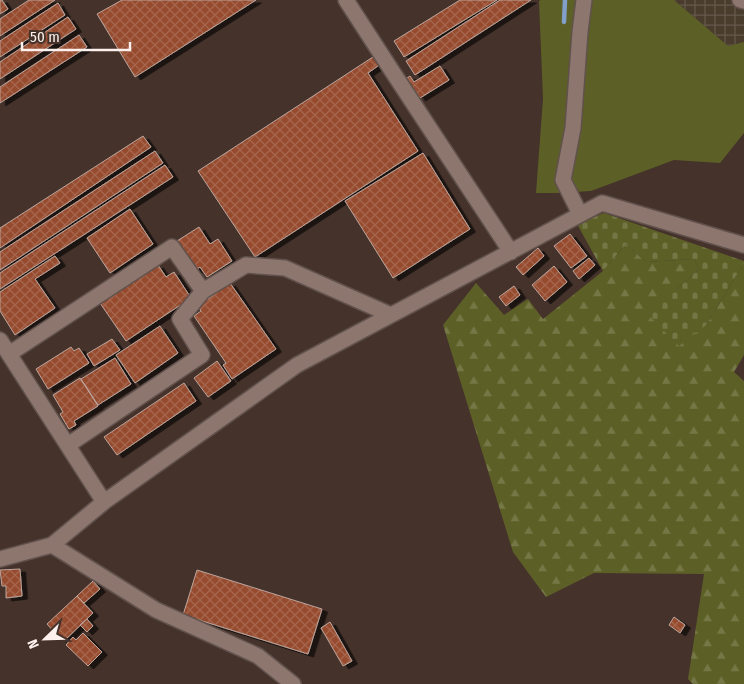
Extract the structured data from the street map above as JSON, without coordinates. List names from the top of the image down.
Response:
{
  "scale_bar": "50 m",
  "north": "bottom left"
}
